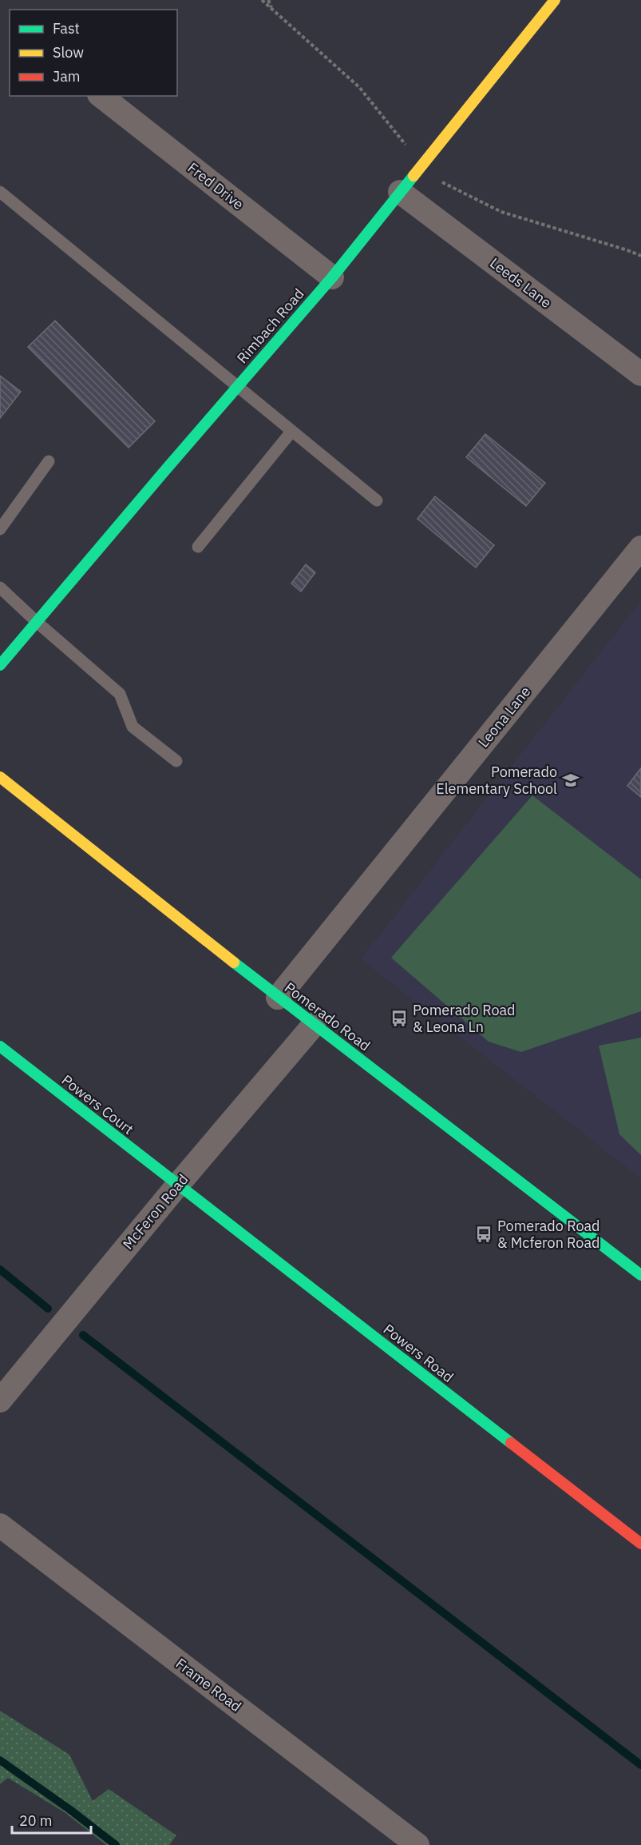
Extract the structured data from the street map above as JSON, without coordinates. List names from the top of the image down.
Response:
{
  "streets": {
    "street": [
      "Fred Drive",
      "Leeds Lane",
      "Rimbach Road",
      "Leona Lane",
      "Pomerado Road",
      "Powers Court",
      "McFeron Road",
      "Powers Road",
      "Frame Road"
    ]
  },
  "crossings": [
    ["Fred Drive", "Rimbach Road"],
    ["Leeds Lane", "Rimbach Road"],
    ["Leona Lane", "Pomerado Road"],
    ["Pomerado Road", "McFeron Road"],
    ["Powers Court", "McFeron Road"],
    ["Powers Court", "Powers Road"],
    ["McFeron Road", "Powers Road"]
  ],
  "places": {
    "school or university": ["Pomerado Elementary School"],
    "bus stop": ["Pomerado Road & Leona Ln", "Pomerado Road & Mcferon Road"]
  },
  "legend": ["Fast", "Slow", "Jam"],
  "scale_bar": "20 m"
}
